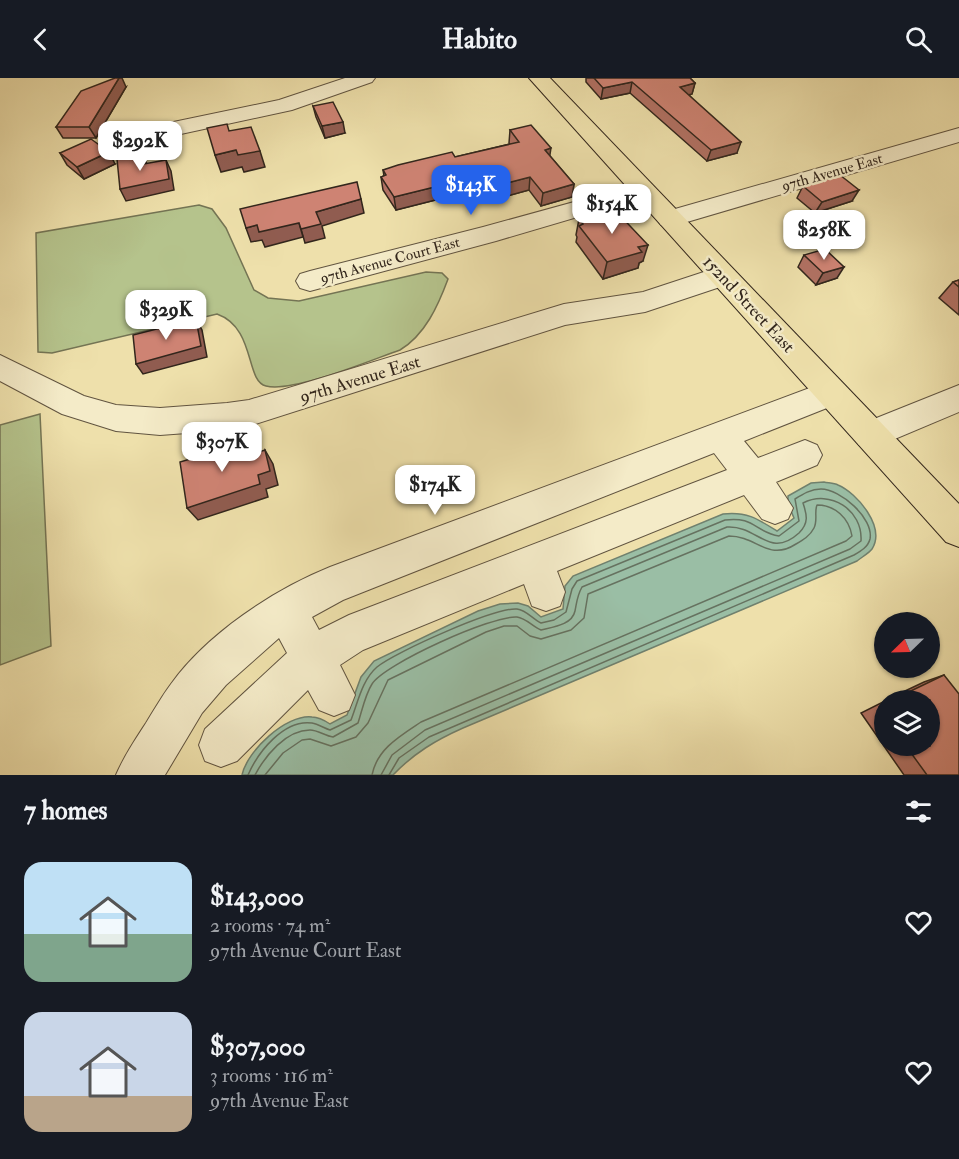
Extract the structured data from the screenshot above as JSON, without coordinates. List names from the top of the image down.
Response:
{
  "streets": {
    "main road": ["152nd Street East"],
    "street": ["97th Avenue East", "97th Avenue Court East"]
  },
  "crossings": [
    ["97th Avenue East", "152nd Street East"],
    ["97th Avenue Court East", "152nd Street East"]
  ],
  "north": "bottom left",
  "page": {
    "header": "Habito",
    "price": [
      "$292K",
      "$143K",
      "$154K",
      "$258K",
      "$329K",
      "$307K",
      "$174K"
    ],
    "heading": "7 homes",
    "list": [
      {
        "name": "$143,000",
        "note": "2 rooms · 74 m² · 97th Avenue Court East"
      },
      {
        "name": "$307,000",
        "note": "3 rooms · 116 m² · 97th Avenue East"
      }
    ]
  }
}
